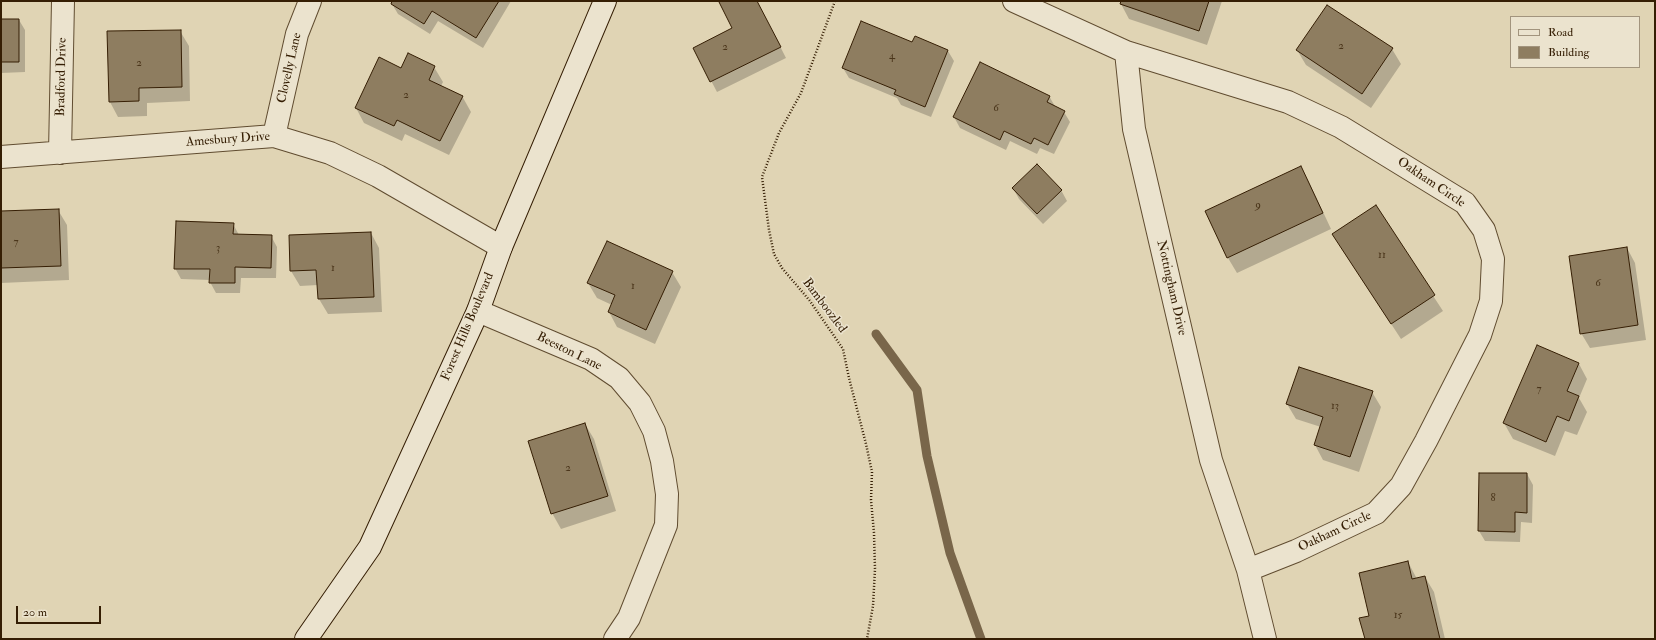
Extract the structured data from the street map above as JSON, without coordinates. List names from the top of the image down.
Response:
{
  "streets": {
    "street": [
      "Clovelly Lane",
      "Bradford Drive",
      "Amesbury Drive",
      "Oakham Circle",
      "Nottingham Drive",
      "Forest Hills Boulevard",
      "Beeston Lane"
    ],
    "path": ["Bamboozled"]
  },
  "crossings": [
    ["Clovelly Lane", "Amesbury Drive"],
    ["Bradford Drive", "Amesbury Drive"],
    ["Amesbury Drive", "Forest Hills Boulevard"],
    ["Oakham Circle", "Nottingham Drive"],
    ["Forest Hills Boulevard", "Beeston Lane"]
  ],
  "house_numbers": [
    "2",
    "2",
    "4",
    "2",
    "2",
    "6",
    "9",
    "7",
    "3",
    "11",
    "1",
    "6",
    "1",
    "7",
    "13",
    "2",
    "8",
    "15"
  ],
  "legend": ["Road", "Building"],
  "scale_bar": "20 m"
}
